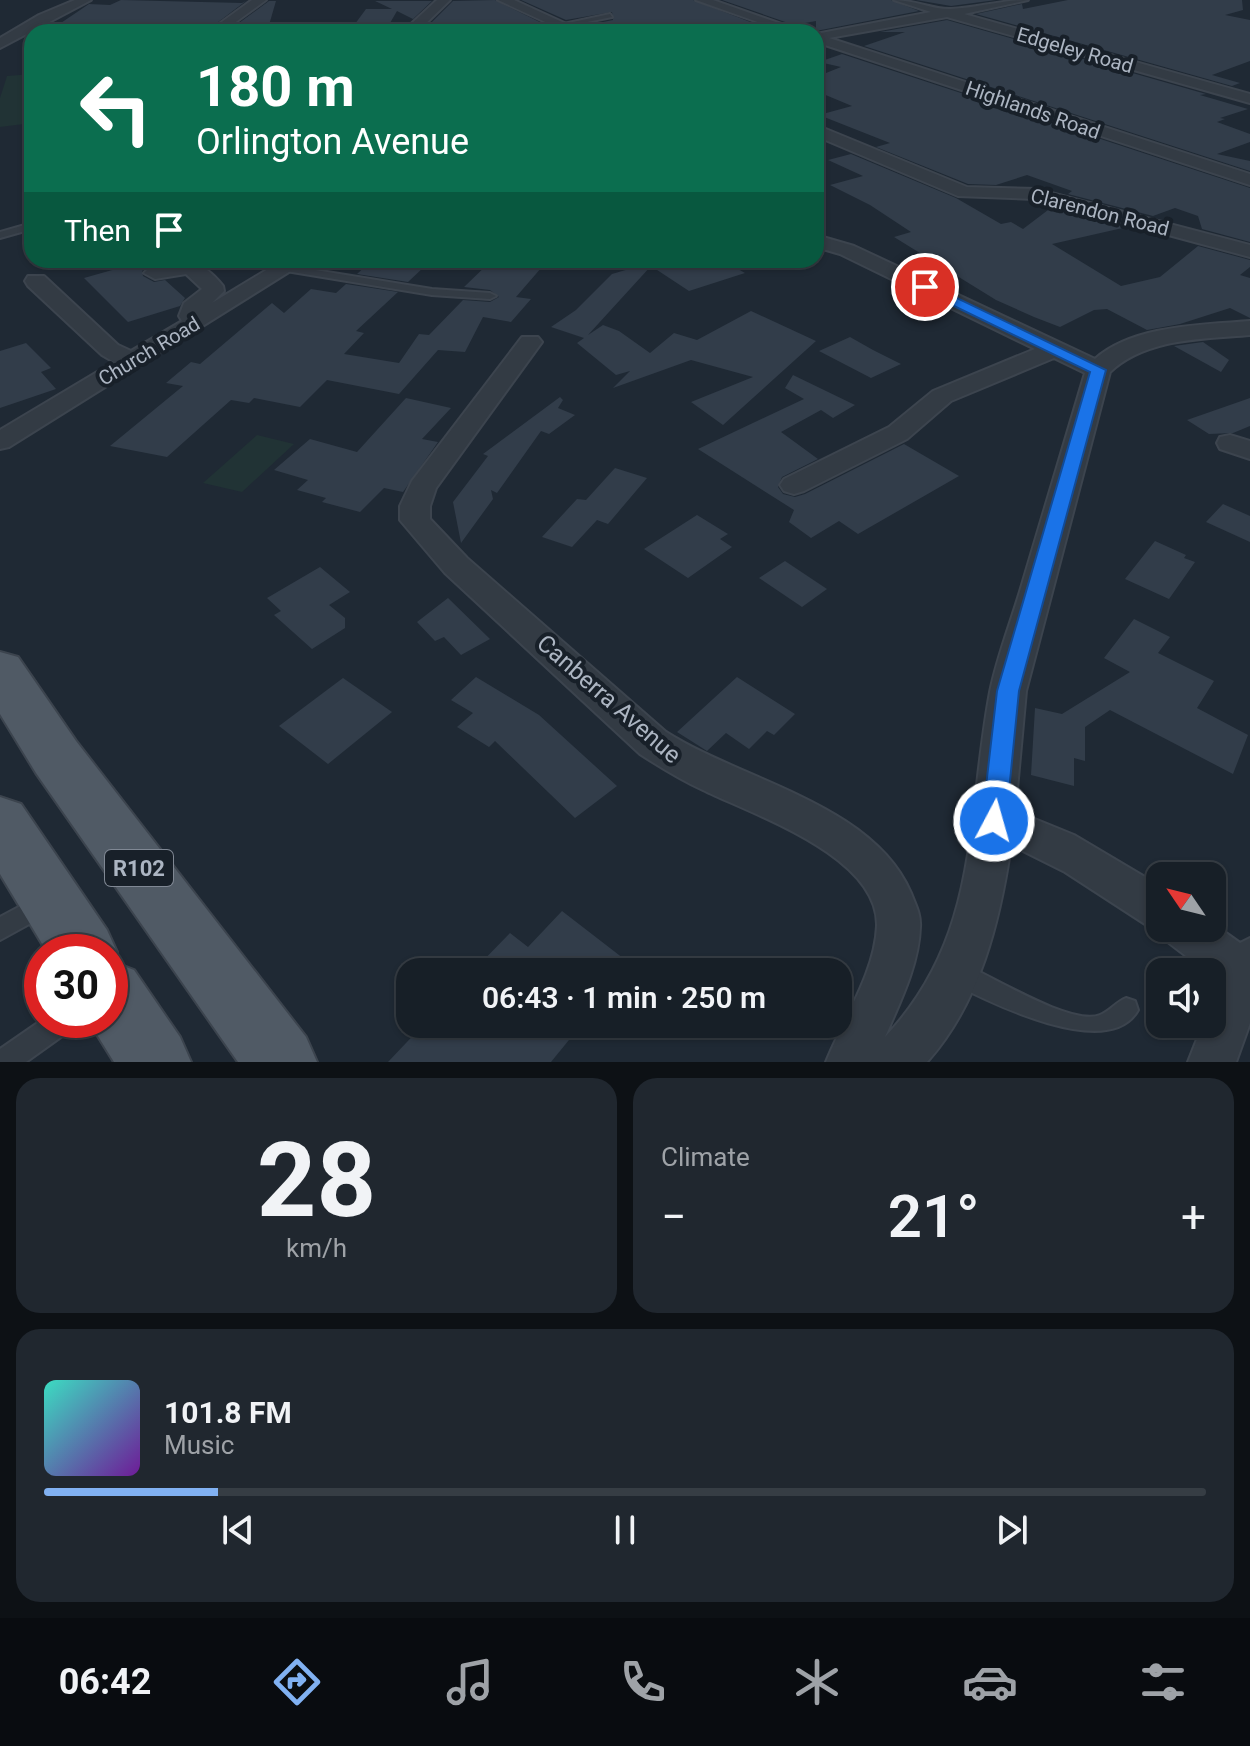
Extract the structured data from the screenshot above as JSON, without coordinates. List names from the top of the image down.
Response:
{
  "streets": {
    "main road": ["R102"],
    "street": [
      "Edgeley Road",
      "Highlands Road",
      "Clarendon Road",
      "Church Road",
      "Canberra Avenue"
    ]
  },
  "north": "top left",
  "page": {
    "turn": ["180 m", "Orlington Avenue"],
    "then": "Then",
    "limit": "30",
    "trip": "06:43 · 1 min · 250 m",
    "tile": [
      ["28", "km/h"],
      "Climate"
    ],
    "heat": ["−", "21°", "+"],
    "song": ["101.8 FM", "Music"],
    "tabs": "06:42"
  }
}
